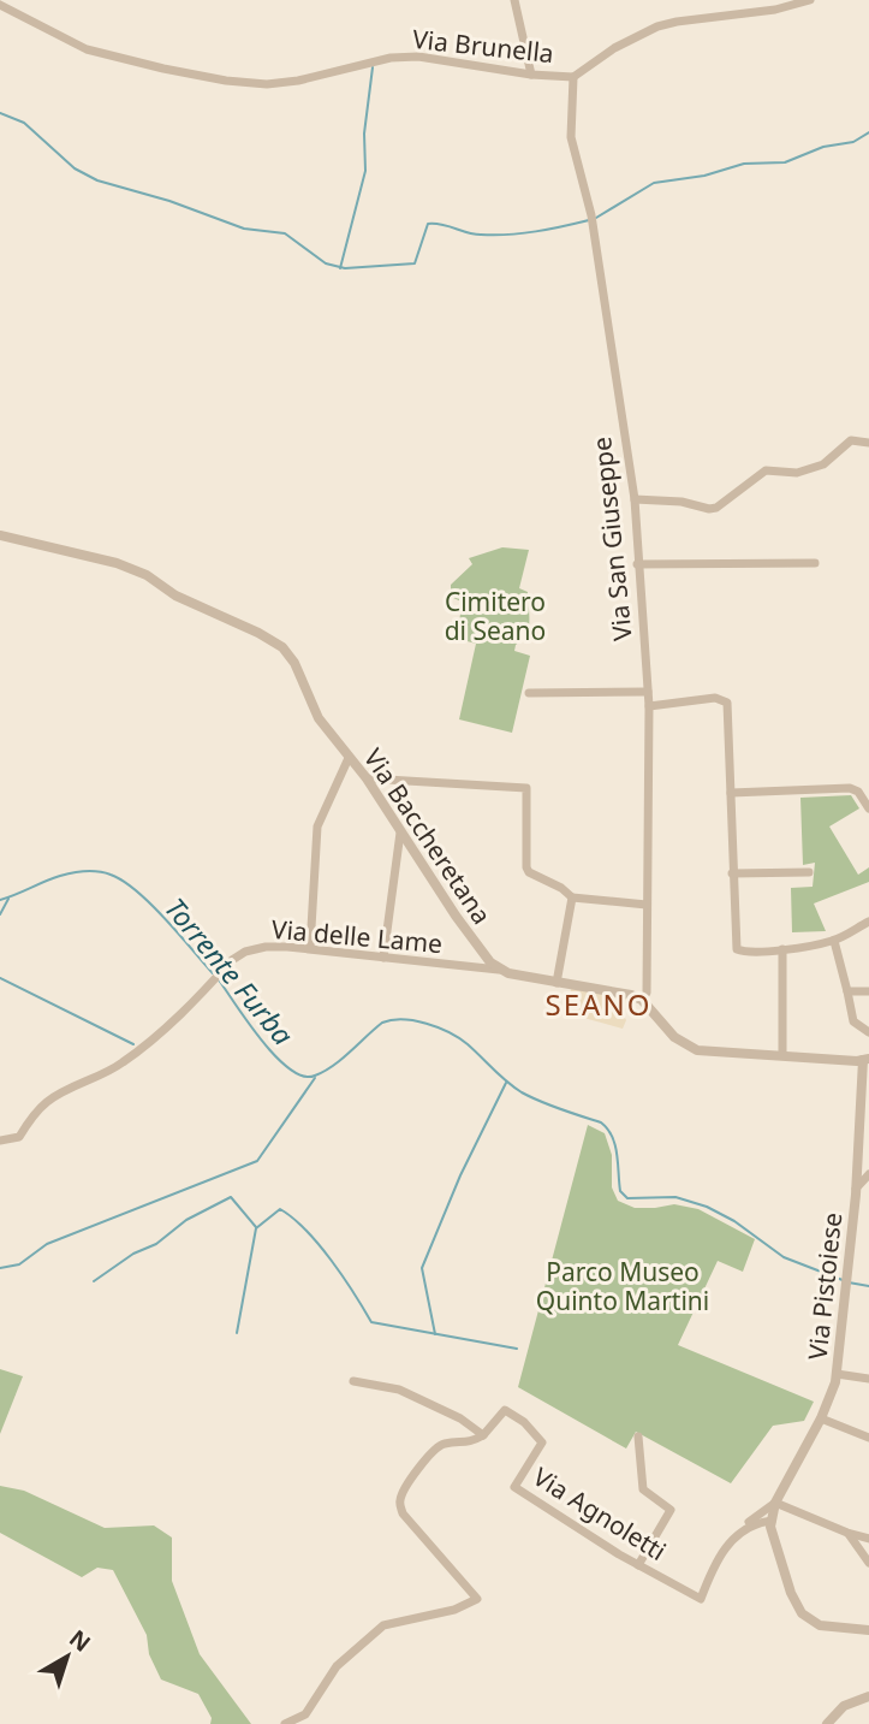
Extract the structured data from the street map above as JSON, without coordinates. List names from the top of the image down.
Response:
{
  "streets": {
    "street": [
      "Via Brunella",
      "Via San Giuseppe",
      "Via Baccheretana",
      "Via delle Lame",
      "Via Pistoiese",
      "Via Agnoletti"
    ]
  },
  "crossings": [
    ["Via Brunella", "Via San Giuseppe"],
    ["Via Baccheretana", "Via delle Lame"],
    ["Via Pistoiese", "Via Agnoletti"]
  ],
  "districts": ["SEANO"],
  "water": ["Torrente Furba"],
  "parks": ["Cimitero di Seano", "Parco Museo Quinto Martini"],
  "north": "top right"
}
